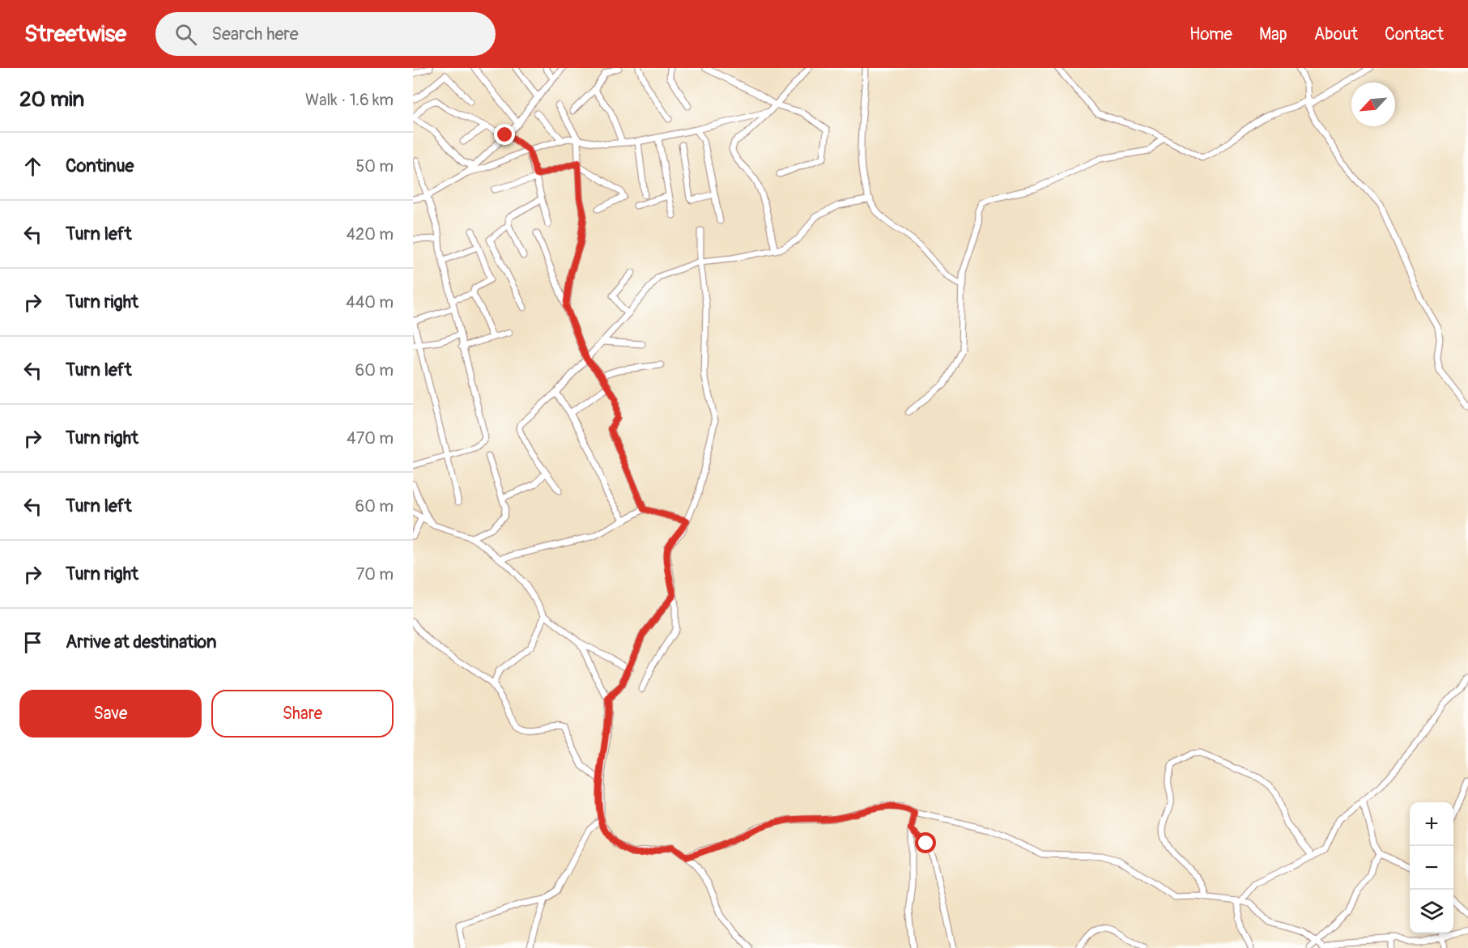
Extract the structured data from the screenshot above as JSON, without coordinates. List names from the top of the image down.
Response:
{
  "north": "bottom left",
  "page": {
    "header": "Streetwise",
    "search": "Search here",
    "nav": [
      "Home",
      "Map",
      "About",
      "Contact"
    ],
    "heading": ["20 min", "Walk · 1.6 km"],
    "list": [
      ["Continue", "50 m"],
      ["Turn left", "420 m"],
      ["Turn right", "440 m"],
      ["Turn left", "60 m"],
      ["Turn right", "470 m"],
      ["Turn left", "60 m"],
      ["Turn right", "70 m"],
      "Arrive at destination"
    ],
    "buttons": ["Save", "Share"],
    "map_buttons": ["+", "−"]
  }
}
